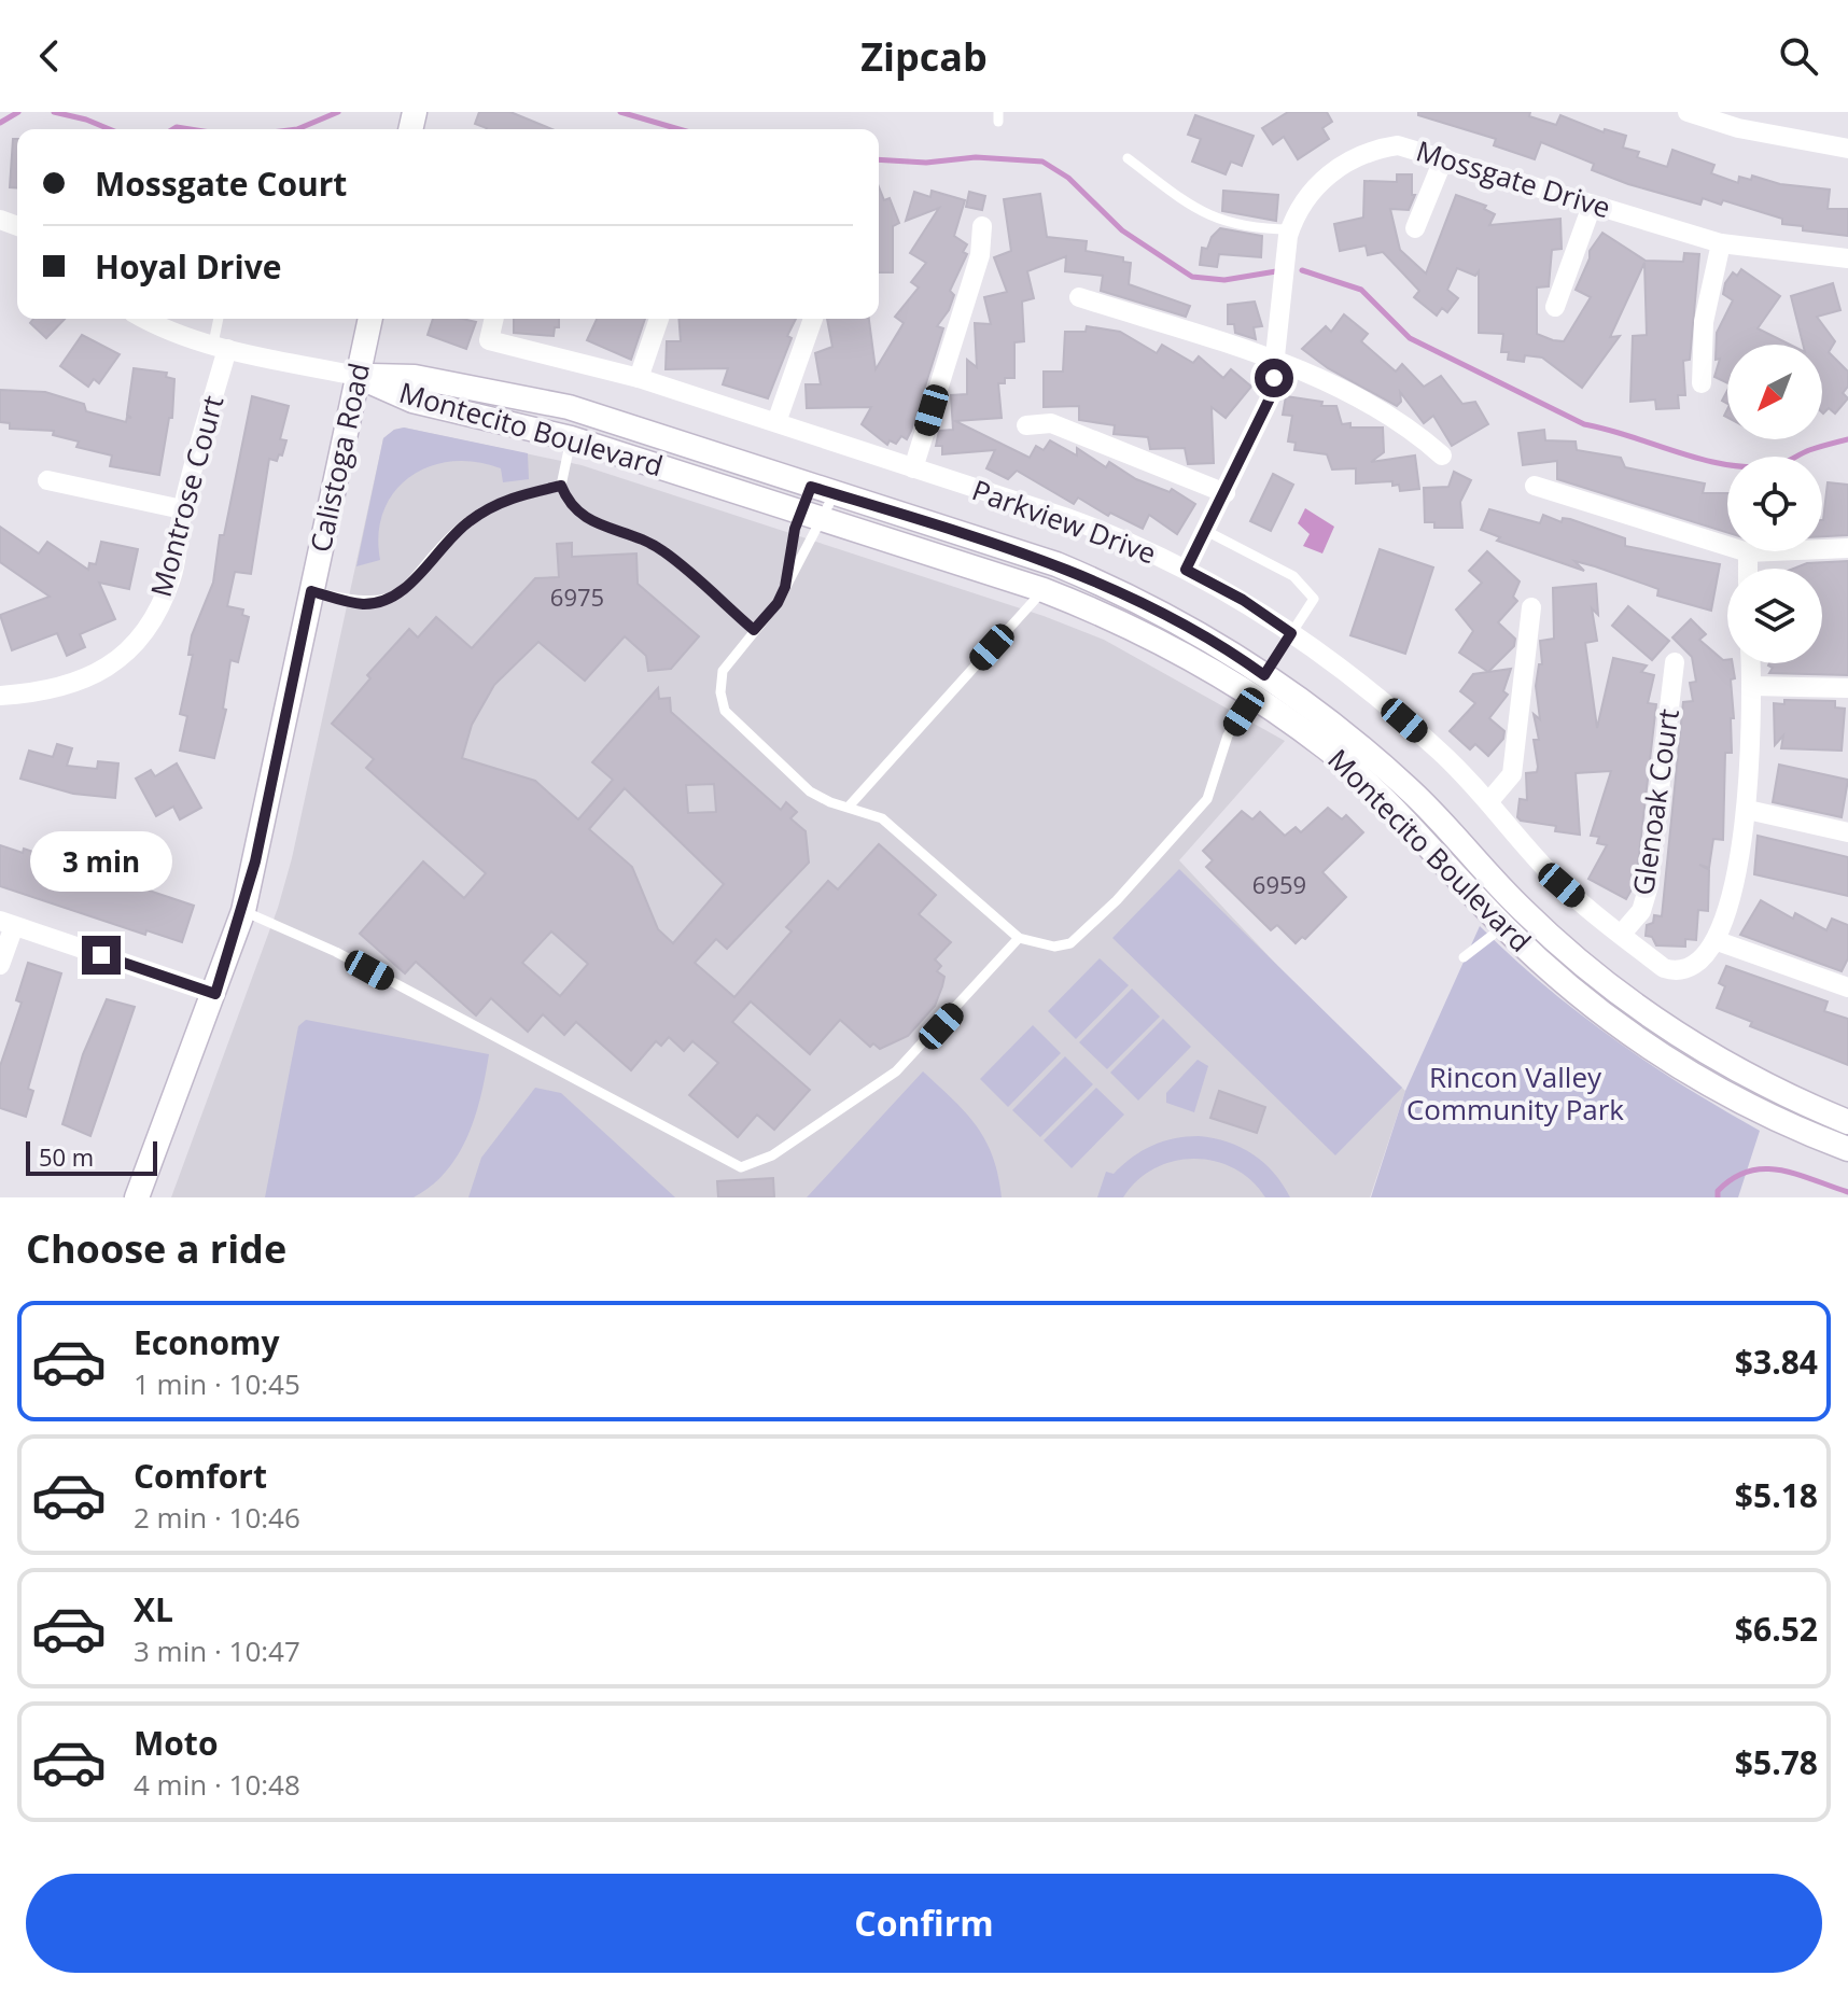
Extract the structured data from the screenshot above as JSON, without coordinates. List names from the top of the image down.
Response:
{
  "streets": {
    "main road": ["Montecito Boulevard", "Calistoga Road"],
    "street": [
      "Mossgate Drive",
      "Montrose Court",
      "Parkview Drive",
      "Glenoak Court"
    ]
  },
  "crossings": [
    ["Mossgate Drive", "Parkview Drive"],
    ["Montecito Boulevard", "Calistoga Road"],
    ["Parkview Drive", "Glenoak Court"]
  ],
  "parks": ["Rincon Valley Community Park"],
  "house_numbers": ["6975", "6959"],
  "scale_bar": "50 m",
  "north": "bottom left",
  "page": {
    "header": "Zipcab",
    "banner": ["Mossgate Court", "Hoyal Drive"],
    "bubble": "3 min",
    "scale": "50 m",
    "heading": "Choose a ride",
    "list": [
      {
        "name": "Economy",
        "note": "1 min · 10:45",
        "value": "$3.84"
      },
      {
        "name": "Comfort",
        "note": "2 min · 10:46",
        "value": "$5.18"
      },
      {
        "name": "XL",
        "note": "3 min · 10:47",
        "value": "$6.52"
      },
      {
        "name": "Moto",
        "note": "4 min · 10:48",
        "value": "$5.78"
      }
    ],
    "buttons": "Confirm"
  }
}
